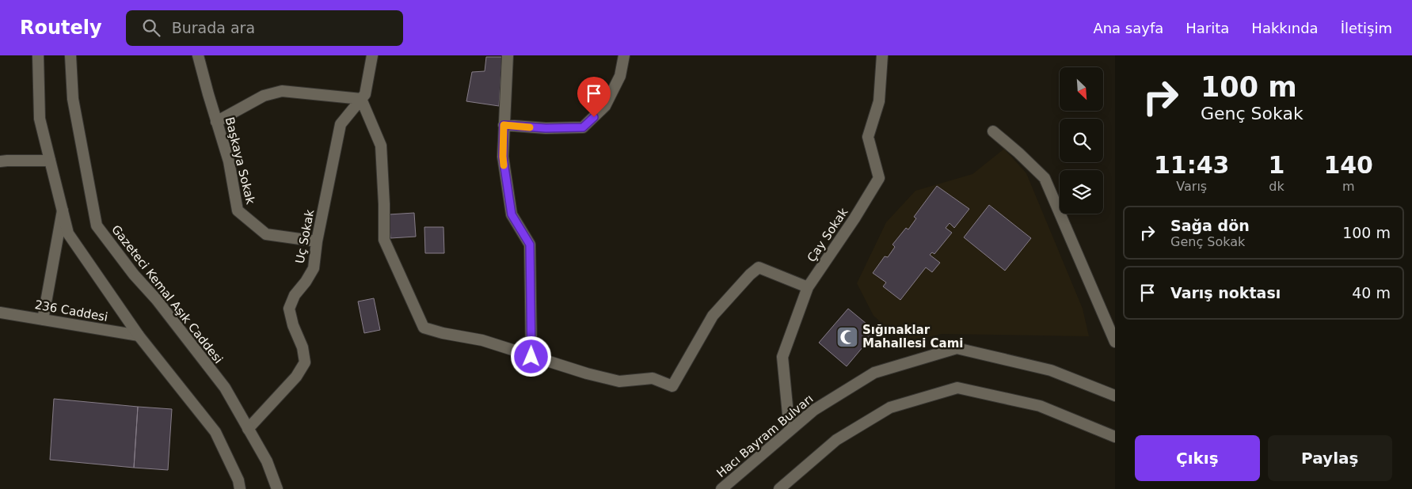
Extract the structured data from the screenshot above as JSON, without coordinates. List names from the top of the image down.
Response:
{
  "streets": {
    "street": [
      "Başkaya Sokak",
      "Çay Sokak",
      "Uç Sokak",
      "Gazeteci Kemal Aşık Caddesi",
      "236 Caddesi",
      "Hacı Bayram Bulvarı"
    ]
  },
  "crossings": [
    ["Başkaya Sokak", "Uç Sokak"],
    ["Çay Sokak", "Hacı Bayram Bulvarı"],
    ["Uç Sokak", "Gazeteci Kemal Aşık Caddesi"]
  ],
  "places": {
    "mosque": ["Sığınaklar Mahallesi Cami"]
  },
  "north": "bottom right",
  "page": {
    "header": "Routely",
    "search": "Burada ara",
    "nav": [
      "Ana sayfa",
      "Harita",
      "Hakkında",
      "İletişim"
    ],
    "turn": ["100 m", "Genç Sokak"],
    "eta": [
      "11:43",
      "Varış",
      "1",
      "dk",
      "140",
      "m"
    ],
    "list": [
      {
        "name": "Sağa dön",
        "note": "Genç Sokak",
        "value": "100 m"
      },
      {
        "name": "Varış noktası",
        "value": "40 m"
      }
    ],
    "buttons": ["Çıkış", "Paylaş"]
  }
}
